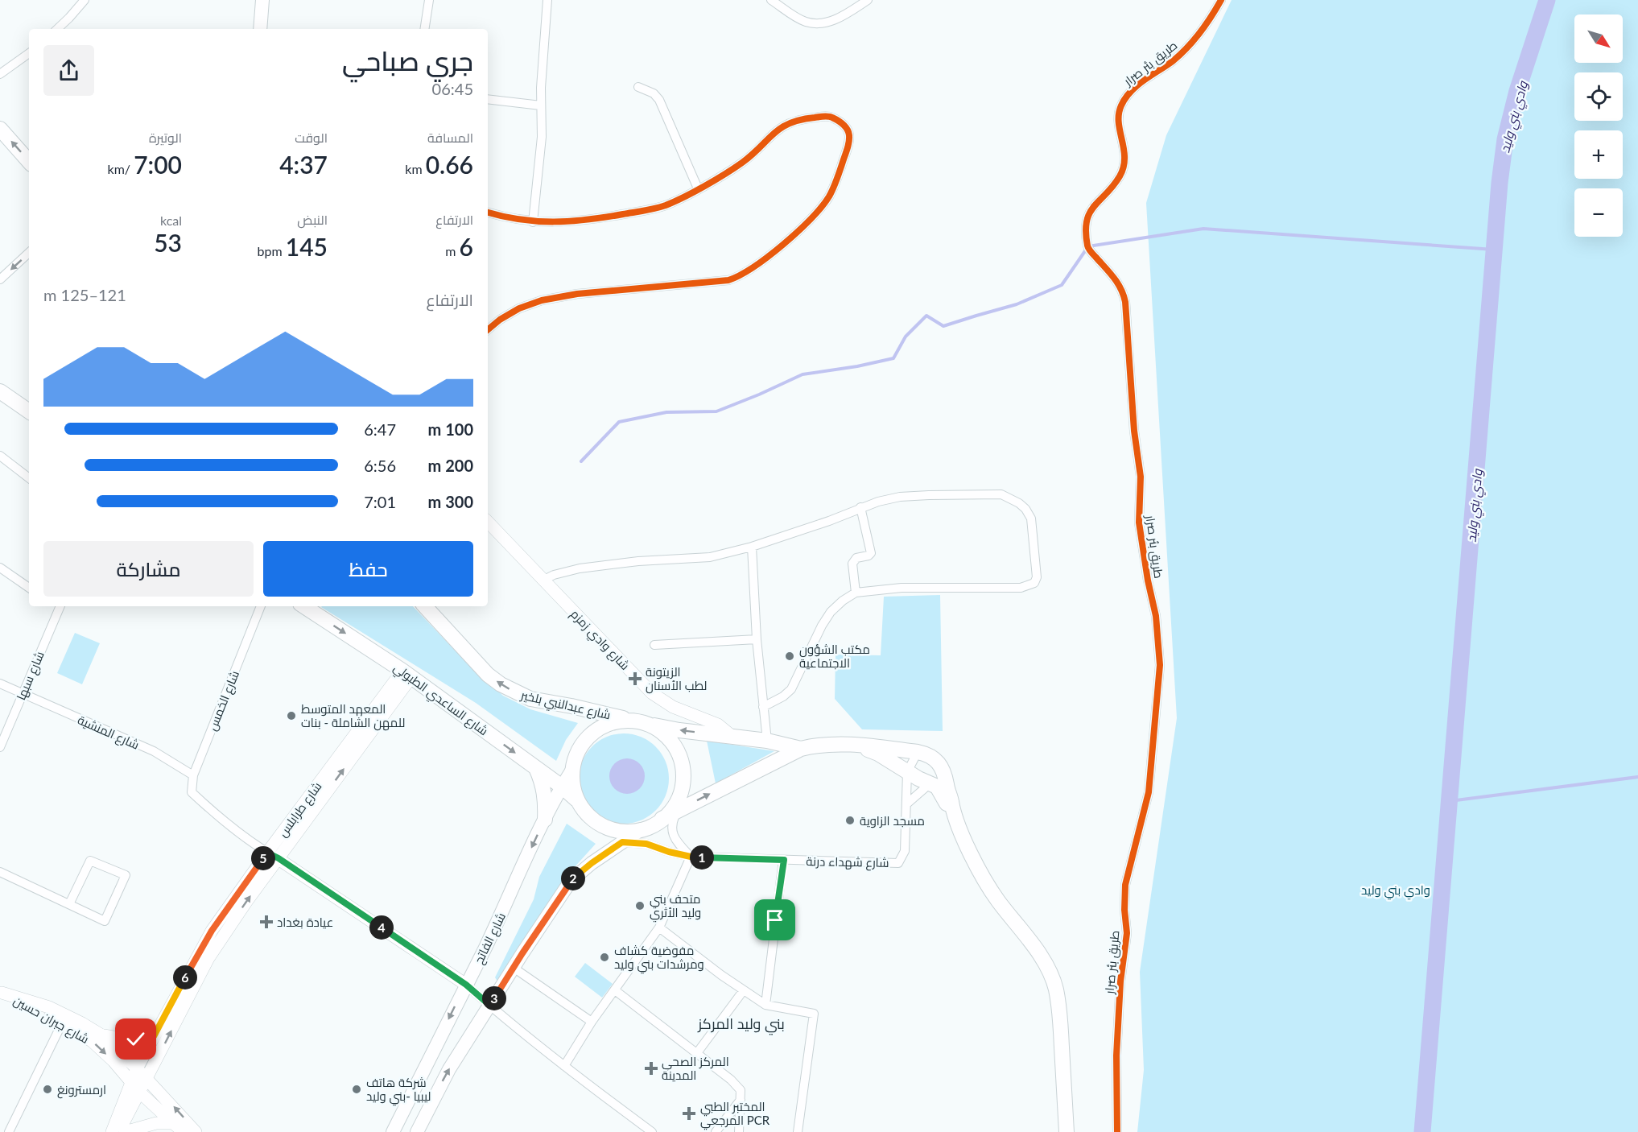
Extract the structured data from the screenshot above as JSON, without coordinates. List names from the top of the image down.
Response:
{
  "streets": {
    "highway": ["شارع الساعدي الطبولي", "شارع عبدالنبي بلخير"],
    "main road": [
      "شارع وادي زمزم",
      "شارع طرابلس",
      "شارع الفاتح",
      "شارع جبران حسين"
    ],
    "street": [
      "طريق بئر صرار",
      "شارع سبها",
      "شارع الخمس",
      "شارع المنشية",
      "شارع شهداء درنة"
    ]
  },
  "crossings": [
    ["شارع سبها", "شارع المنشية"],
    ["شارع الساعدي الطبولي", "شارع عبدالنبي بلخير"],
    ["شارع الساعدي الطبولي", "شارع طرابلس"],
    ["شارع الساعدي الطبولي", "شارع الفاتح"],
    ["شارع الخمس", "شارع المنشية"],
    ["شارع عبدالنبي بلخير", "شارع الفاتح"],
    ["شارع طرابلس", "شارع جبران حسين"]
  ],
  "one_way": ["شارع الساعدي الطبولي", "شارع عبدالنبي بلخير"],
  "districts": ["بني وليد المركز"],
  "water": ["وادي بني وليد"],
  "parks": ["وادي بني وليد"],
  "places": {
    "other": [
      "مكتب الشؤون الاجتماعية",
      "المعهد المتوسط للمهن الشاملة - بنات",
      "مسجد الزاوية",
      "متحف بني وليد الأثري",
      "مفوضية كشاف ومرشدات بني وليد",
      "ارمسترونغ",
      "شركة هاتف ليبيا -بني وليد"
    ],
    "health": [
      "الزيتونة لطب الأسنان",
      "عيادة بغداد",
      "المركز الصحي المدينة",
      "المختبر الطبي المرجعي PCR"
    ]
  },
  "north": "bottom right",
  "page": {
    "map_buttons": ["+", "−"],
    "heading": ["جري صباحي", "06:45"],
    "stats": [
      ["المسافة", "0.66 km"],
      ["الوقت", "4:37"],
      ["الوتيرة", "7:00 /km"],
      ["الارتفاع", "6 m"],
      ["النبض", "145 bpm"],
      ["kcal", "53"]
    ],
    "chart": ["الارتفاع", "121–125 m"],
    "list": [
      {
        "name": "100 m",
        "note": "6:47"
      },
      {
        "name": "200 m",
        "note": "6:56"
      },
      {
        "name": "300 m",
        "note": "7:01"
      }
    ],
    "buttons": ["حفظ", "مشاركة"],
    "pins": [
      "1",
      "5",
      "2",
      "4",
      "6",
      "3"
    ]
  }
}
